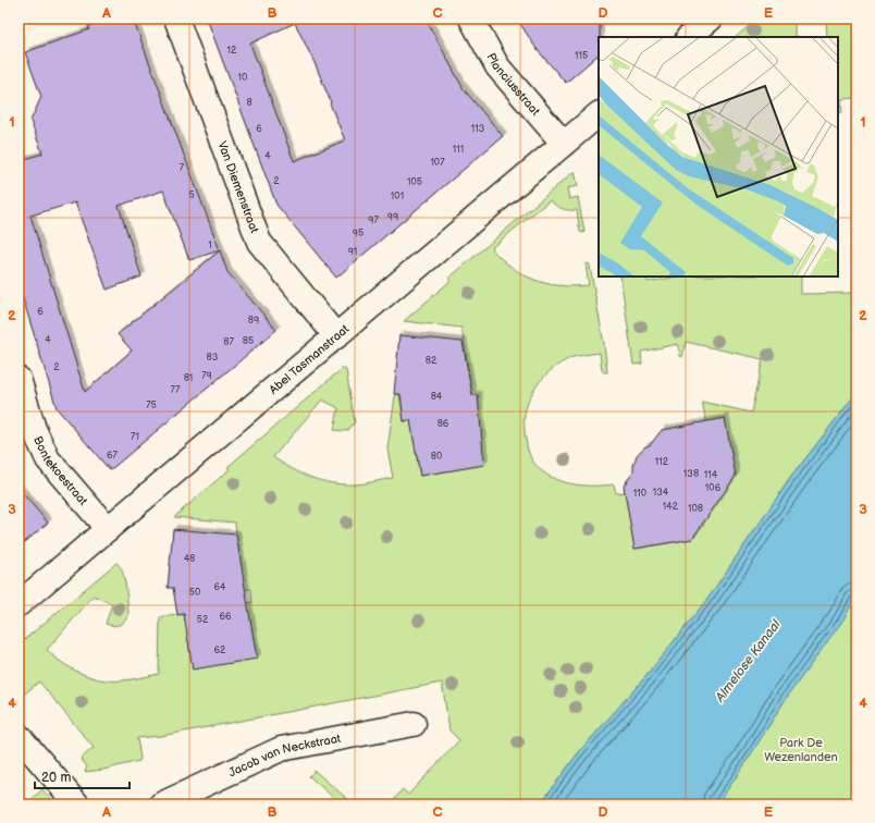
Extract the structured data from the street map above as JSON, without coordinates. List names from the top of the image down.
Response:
{
  "streets": {
    "street": [
      "Planciusstraat",
      "Van Diemenstraat",
      "Abel Tasmanstraat",
      "Bontekoestraat",
      "Jacob van Neckstraat"
    ]
  },
  "crossings": [
    ["Planciusstraat", "Abel Tasmanstraat"],
    ["Van Diemenstraat", "Abel Tasmanstraat"],
    ["Abel Tasmanstraat", "Bontekoestraat"]
  ],
  "water": ["Almelose Kanaal"],
  "parks": ["Park De Wezenlanden"],
  "house_numbers": [
    "12",
    "115",
    "10",
    "8",
    "6",
    "113",
    "111",
    "4",
    "107",
    "7",
    "2",
    "105",
    "5",
    "101",
    "99",
    "97",
    "95",
    "1",
    "91",
    "6",
    "89",
    "4",
    "85",
    "87",
    "83",
    "82",
    "2",
    "79",
    "81",
    "77",
    "84",
    "75",
    "86",
    "71",
    "67",
    "80",
    "112",
    "138",
    "114",
    "106",
    "134",
    "110",
    "142",
    "108",
    "48",
    "64",
    "50",
    "66",
    "52",
    "62"
  ],
  "scale_bar": "20 m",
  "grid": {
    "columns": [
      "A",
      "B",
      "C",
      "D",
      "E"
    ],
    "rows": [
      "1",
      "2",
      "3",
      "4"
    ]
  }
}
